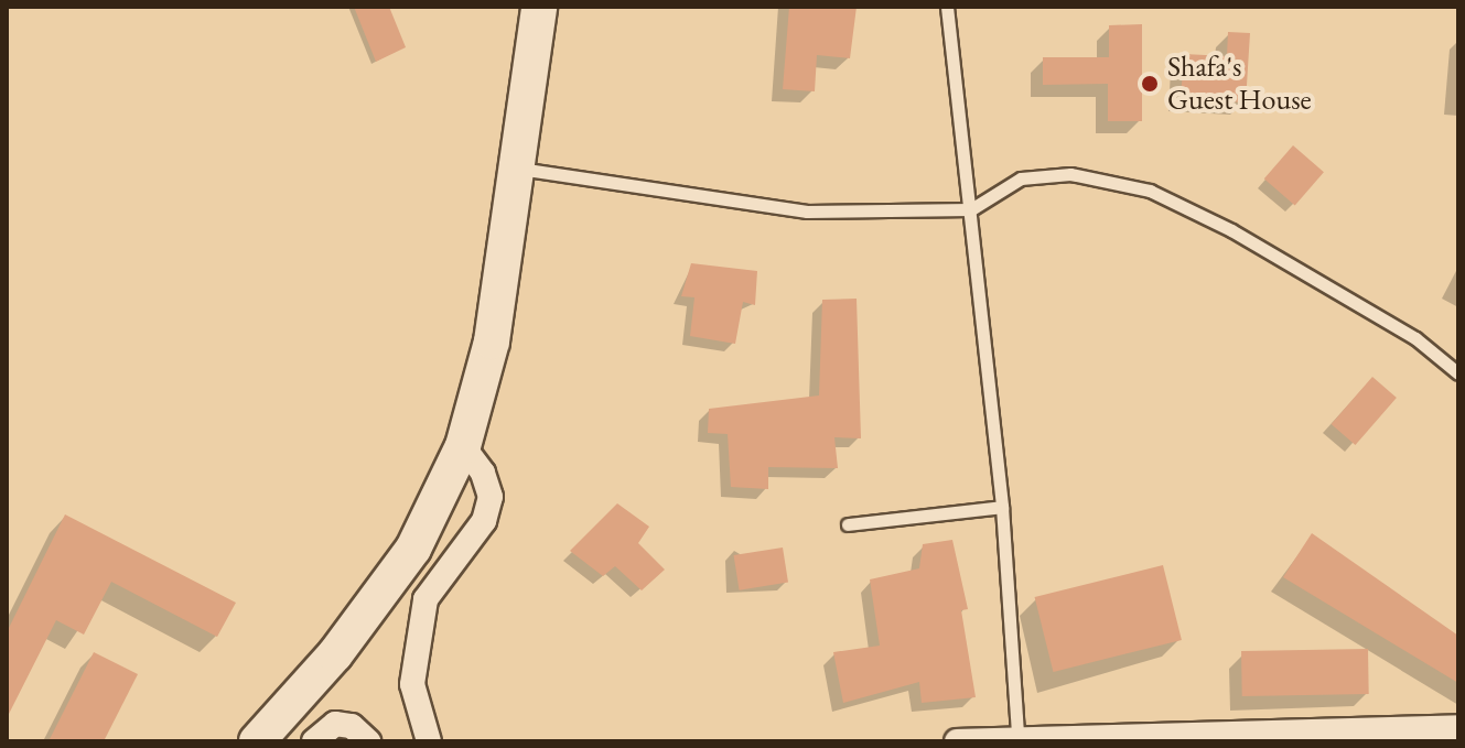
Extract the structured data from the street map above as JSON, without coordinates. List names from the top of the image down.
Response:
{
  "places": ["Shafa's Guest House"]
}
